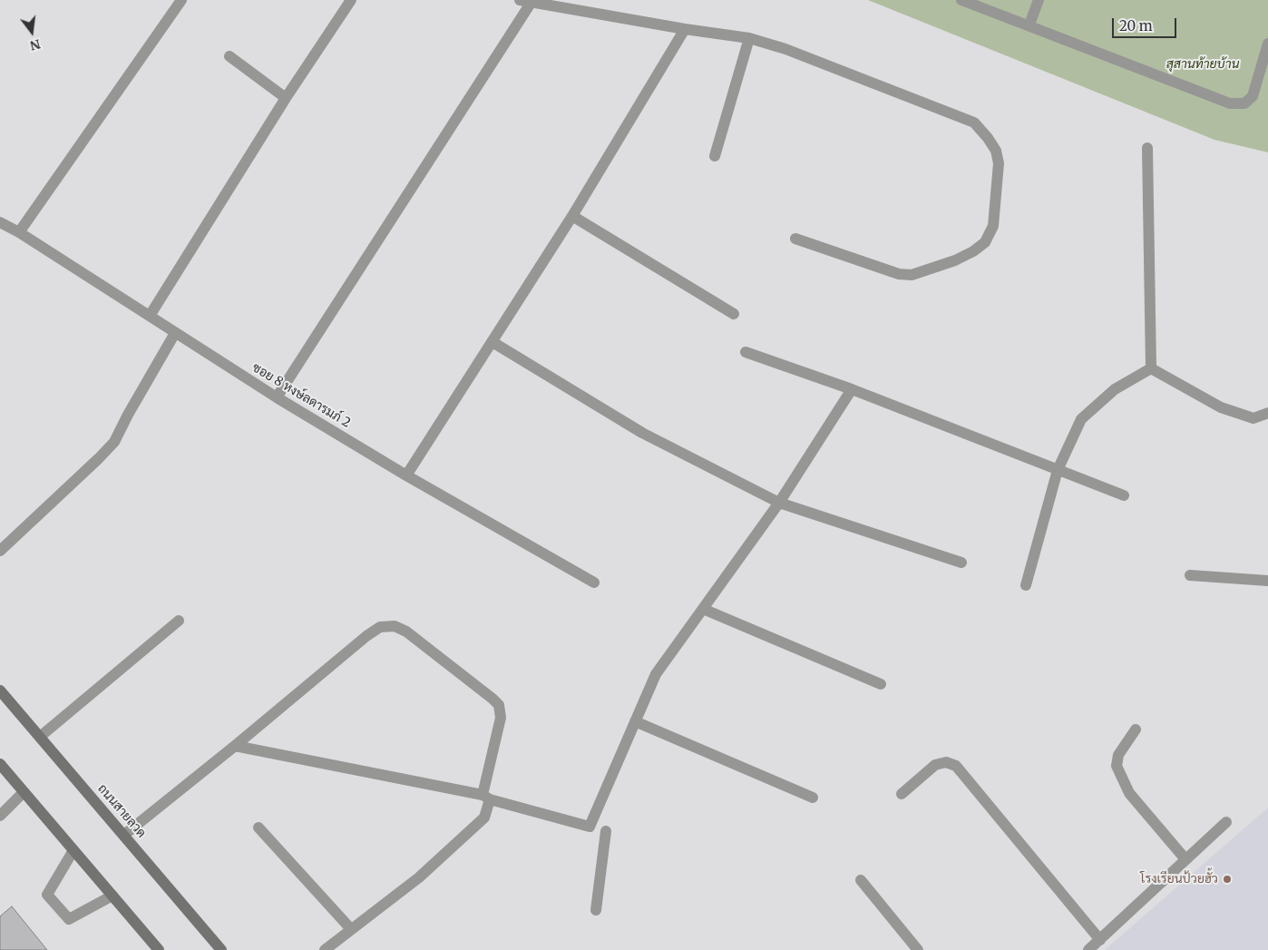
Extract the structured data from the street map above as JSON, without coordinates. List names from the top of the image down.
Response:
{
  "streets": {
    "main road": ["ถนนสายลวด"],
    "street": ["ซอย 8 หงษ์ลดารมภ์ 2"]
  },
  "parks": ["สุสานท้ายบ้าน"],
  "places": ["โรงเรียนป้วยฮั้ว"],
  "scale_bar": "20 m",
  "north": "bottom"
}
